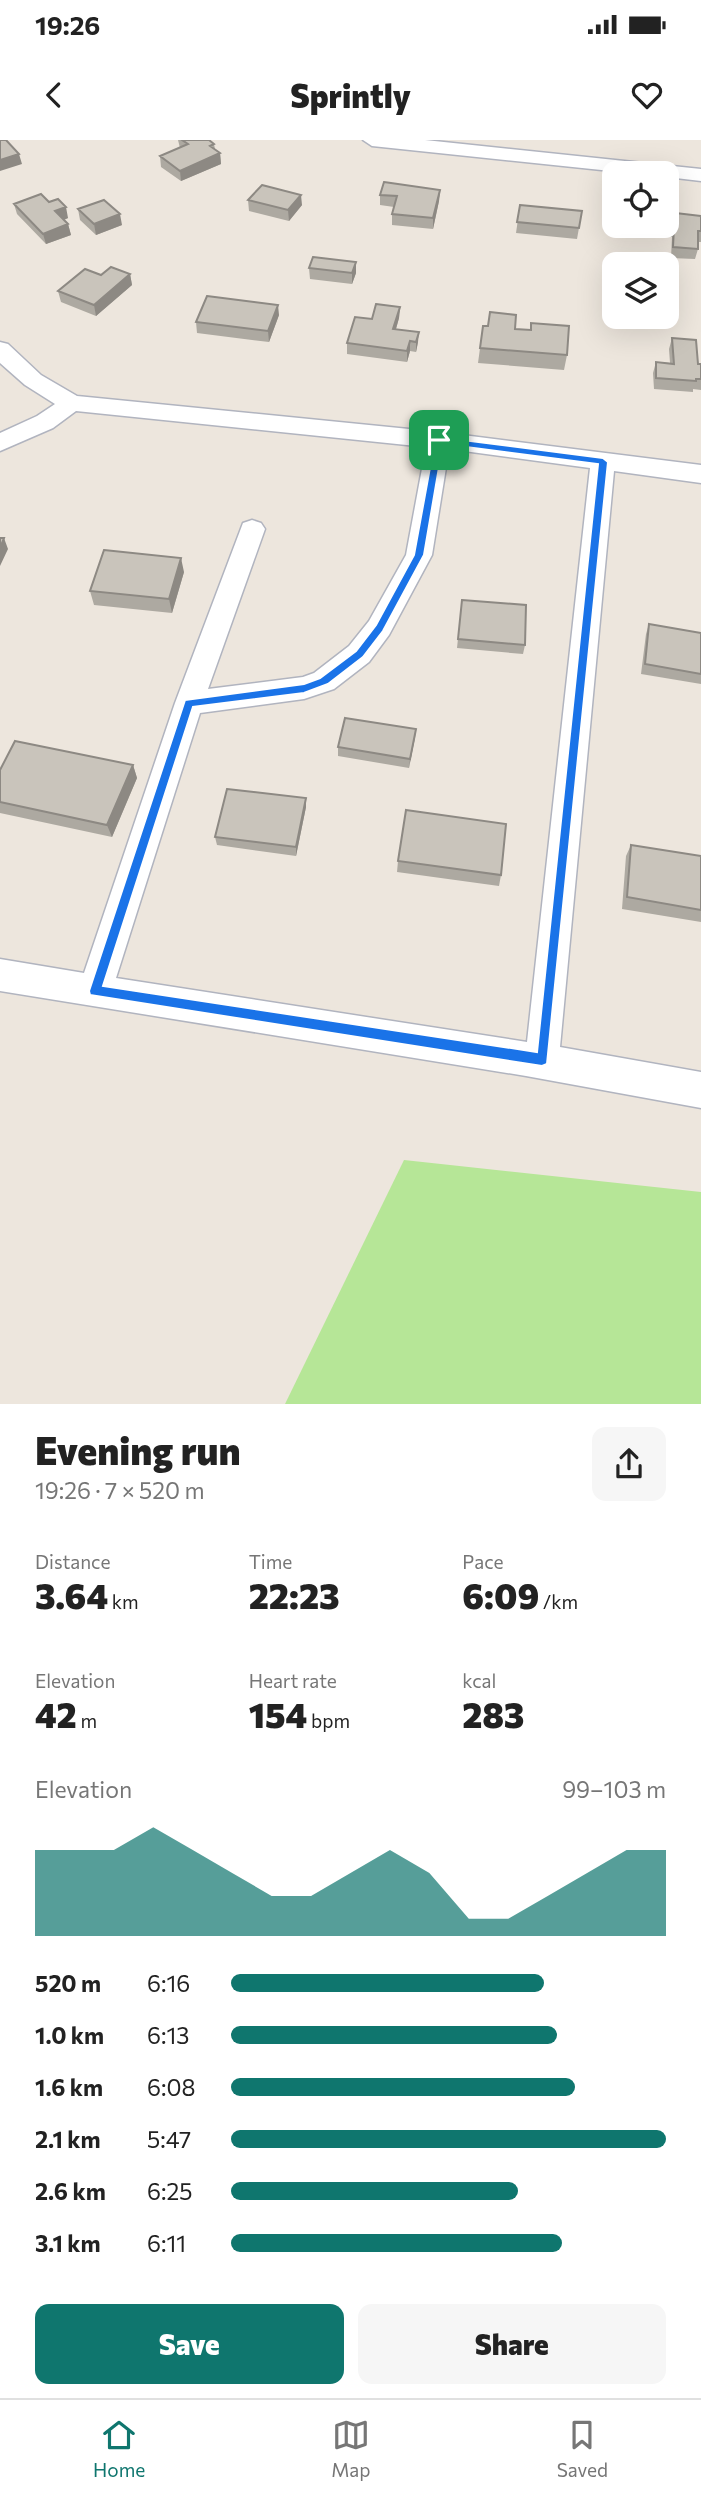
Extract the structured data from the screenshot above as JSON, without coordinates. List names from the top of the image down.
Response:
{
  "page": {
    "status": "19:26",
    "header": "Sprintly",
    "heading": ["Evening run", "19:26 · 7 × 520 m"],
    "stats": [
      ["Distance", "3.64 km"],
      ["Time", "22:23"],
      ["Pace", "6:09 /km"],
      ["Elevation", "42 m"],
      ["Heart rate", "154 bpm"],
      ["kcal", "283"]
    ],
    "chart": ["Elevation", "99–103 m"],
    "list": [
      {
        "name": "520 m",
        "note": "6:16"
      },
      {
        "name": "1.0 km",
        "note": "6:13"
      },
      {
        "name": "1.6 km",
        "note": "6:08"
      },
      {
        "name": "2.1 km",
        "note": "5:47"
      },
      {
        "name": "2.6 km",
        "note": "6:25"
      },
      {
        "name": "3.1 km",
        "note": "6:11"
      }
    ],
    "buttons": ["Save", "Share"],
    "tabs": ["Home", "Map", "Saved"]
  }
}
